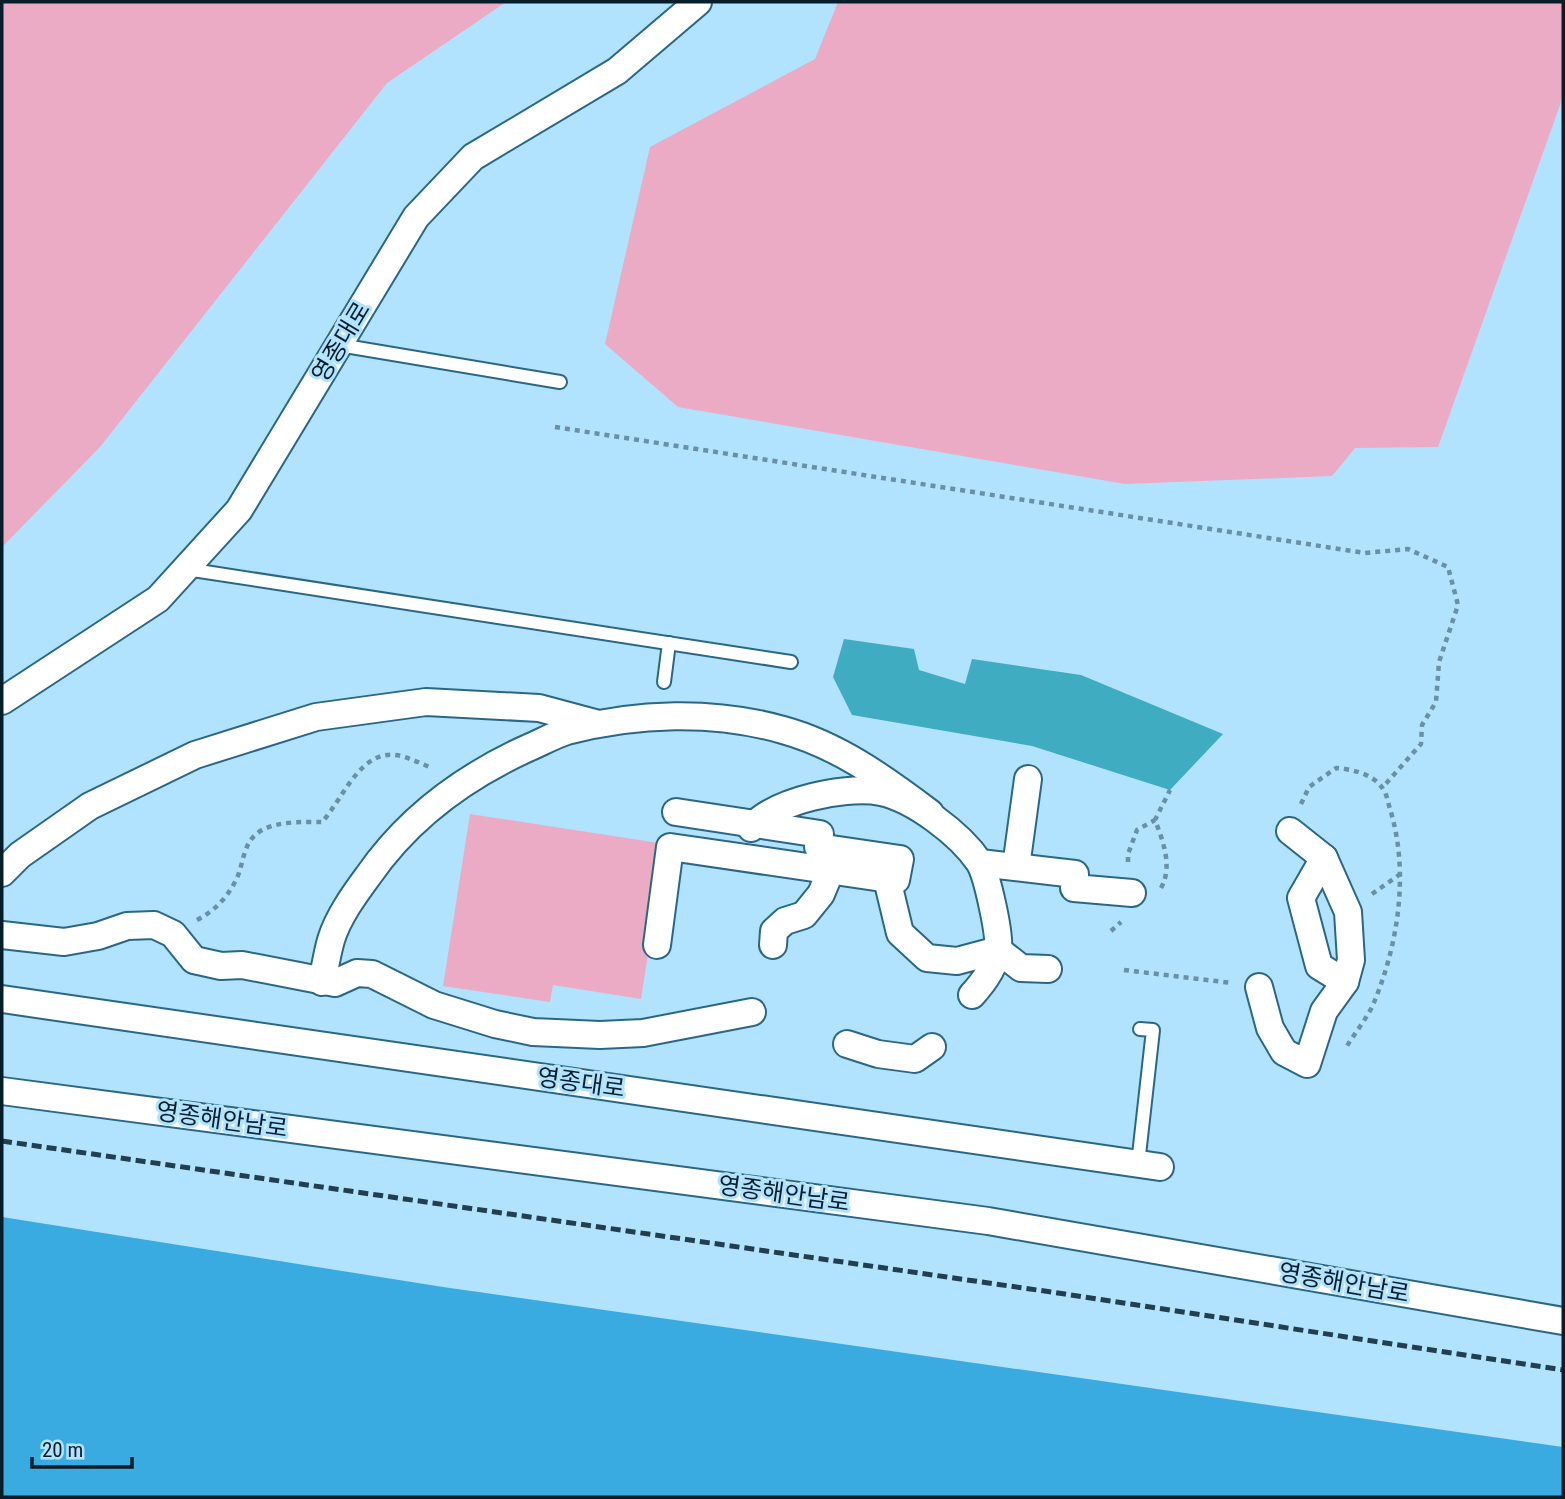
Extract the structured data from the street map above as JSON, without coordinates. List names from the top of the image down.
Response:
{
  "streets": {
    "street": ["영종대로", "영종해안남로"]
  },
  "scale_bar": "20 m"
}
